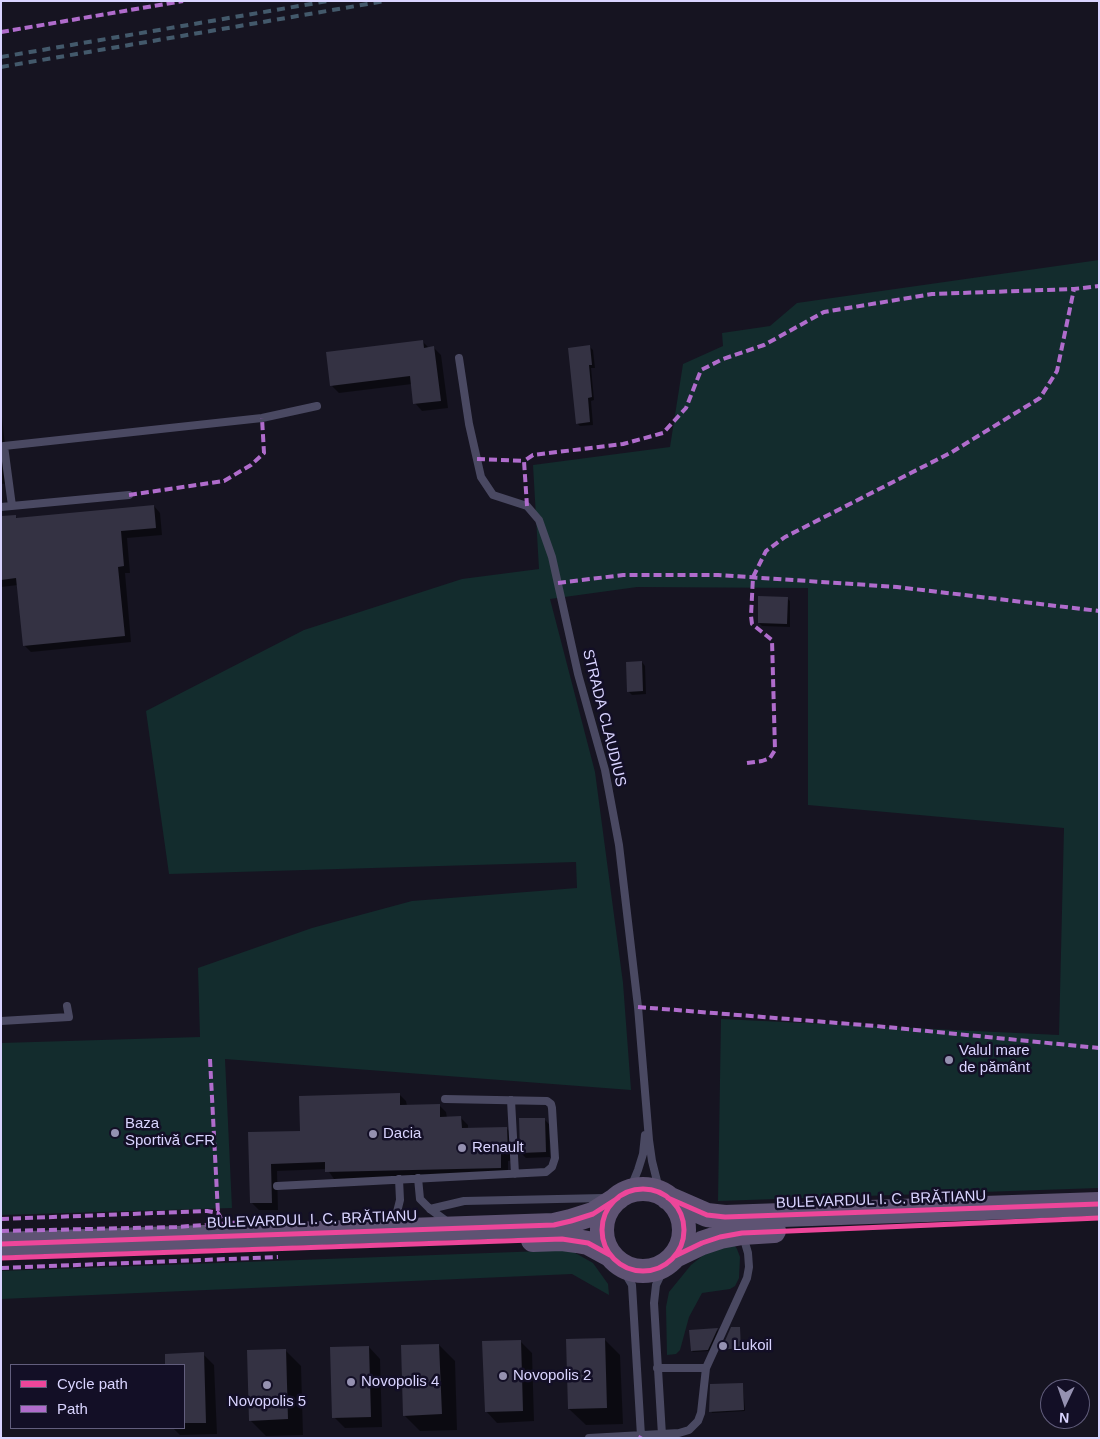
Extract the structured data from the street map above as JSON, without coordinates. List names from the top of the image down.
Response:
{
  "streets": {
    "main road": ["BULEVARDUL I. C. BRĂTIANU"],
    "lane": ["STRADA CLAUDIUS"]
  },
  "crossings": [
    ["STRADA CLAUDIUS", "BULEVARDUL I. C. BRĂTIANU"]
  ],
  "places": [
    "Valul mare de pământ",
    "Baza Sportivă CFR",
    "Dacia",
    "Renault",
    "Lukoil",
    "Novopolis 2",
    "Novopolis 4",
    "Novopolis 5"
  ],
  "legend": ["Cycle path", "Path"],
  "north": "bottom"
}
